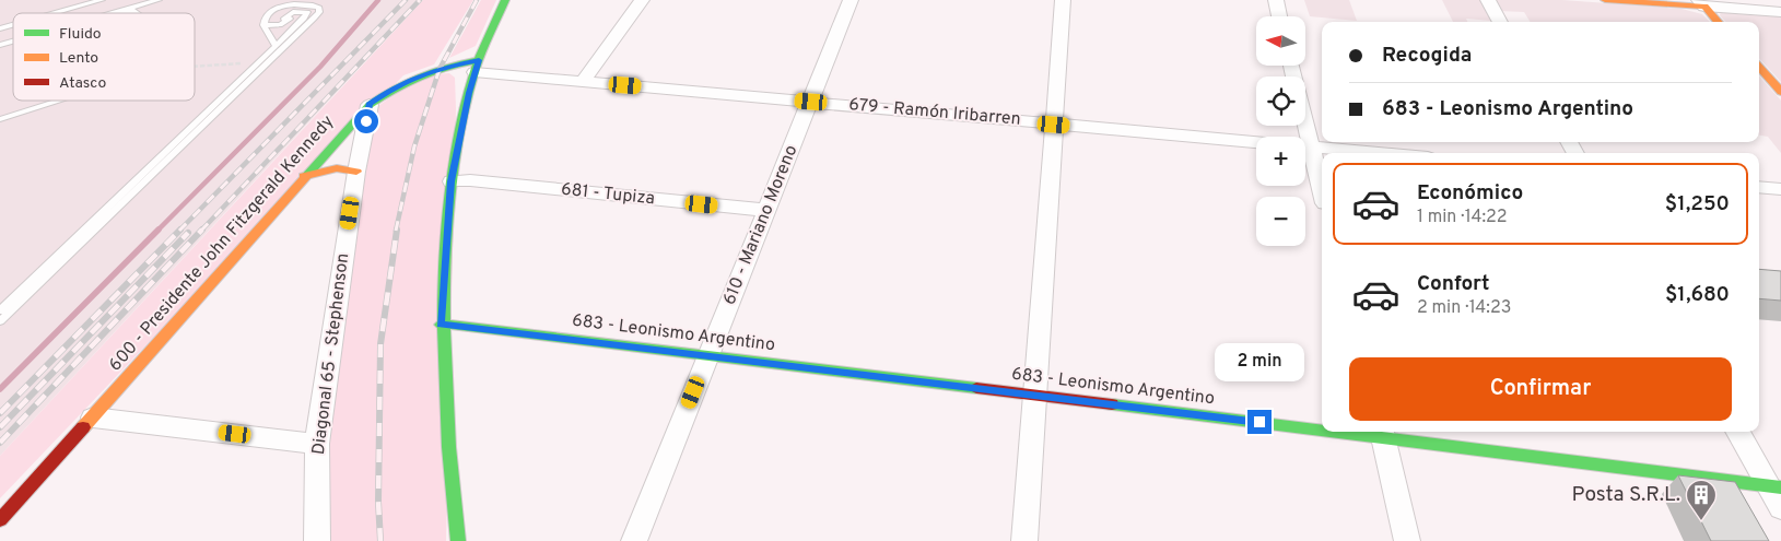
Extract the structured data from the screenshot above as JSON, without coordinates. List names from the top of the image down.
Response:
{
  "streets": {
    "street": [
      "679 - Ramón Iribarren",
      "681 - Tupiza",
      "610 - Mariano Moreno",
      "600 - Presidente John Fitzgerald Kennedy",
      "683 - Leonismo Argentino",
      "Diagonal 65 - Stephenson"
    ]
  },
  "crossings": [
    ["679 - Ramón Iribarren", "610 - Mariano Moreno"],
    ["679 - Ramón Iribarren", "600 - Presidente John Fitzgerald Kennedy"],
    ["681 - Tupiza", "610 - Mariano Moreno"],
    ["610 - Mariano Moreno", "683 - Leonismo Argentino"],
    ["600 - Presidente John Fitzgerald Kennedy", "Diagonal 65 - Stephenson"]
  ],
  "places": {
    "building": ["Posta S.R.L."]
  },
  "legend": ["Fluido", "Lento", "Atasco"],
  "north": "left",
  "page": {
    "map_buttons": ["+", "−"],
    "banner": ["Recogida", "683 - Leonismo Argentino"],
    "list": [
      {
        "name": "Económico",
        "note": "1 min · 14:22",
        "value": "$1,250"
      },
      {
        "name": "Confort",
        "note": "2 min · 14:23",
        "value": "$1,680"
      }
    ],
    "bubble": "2 min",
    "buttons": "Confirmar"
  }
}
